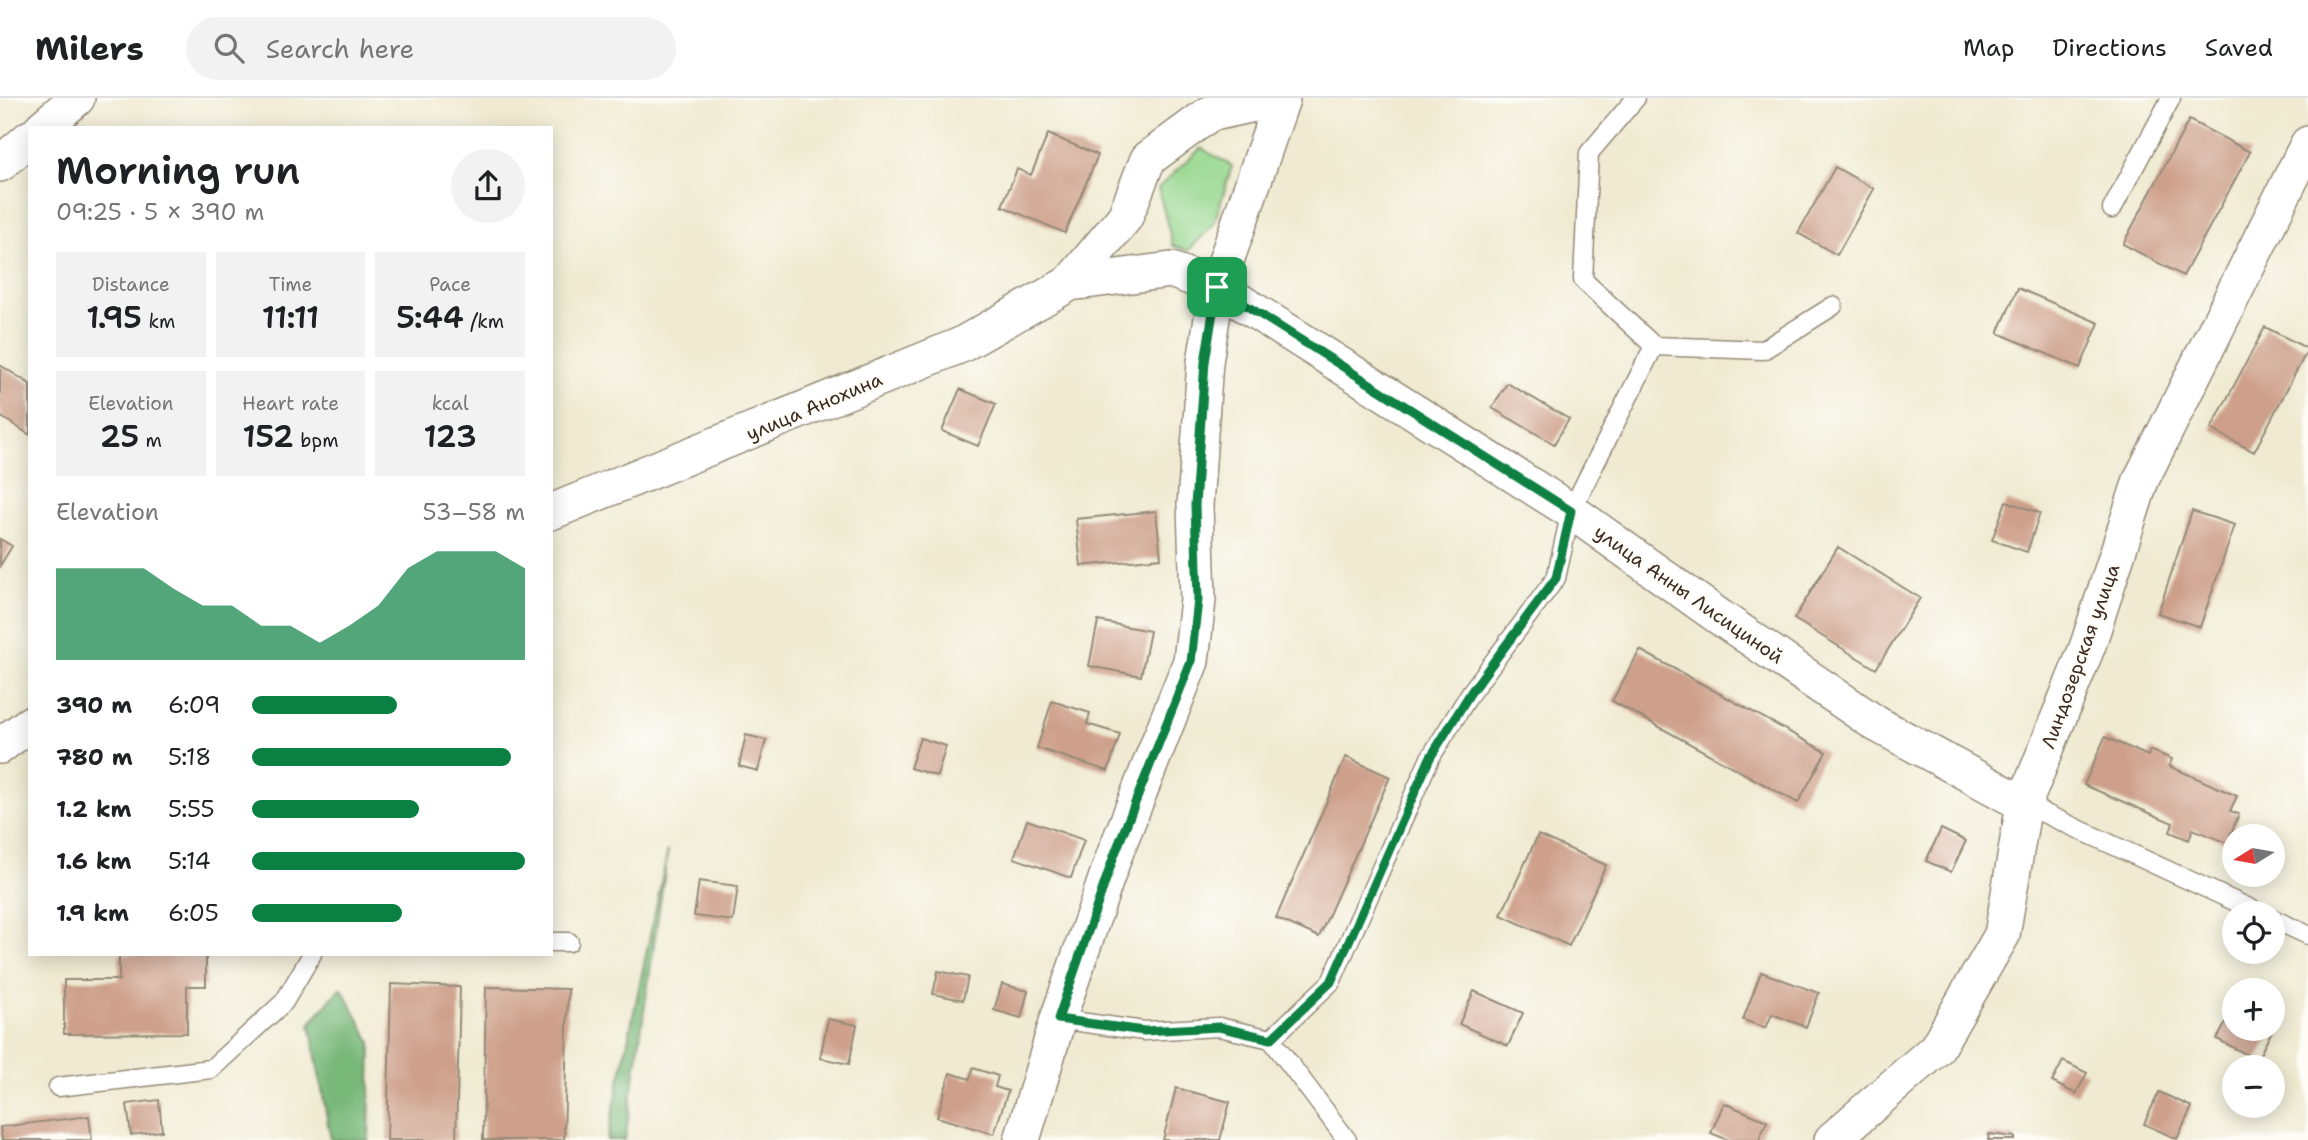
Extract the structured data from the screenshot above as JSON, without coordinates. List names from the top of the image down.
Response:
{
  "streets": {
    "street": ["улица Анохина", "улица Анны Лисициной", "Линдозерская улица"]
  },
  "crossings": [
    ["улица Анохина", "улица Анны Лисициной"],
    ["улица Анны Лисициной", "Линдозерская улица"]
  ],
  "north": "left",
  "page": {
    "header": "Milers",
    "search": "Search here",
    "nav": ["Map", "Directions", "Saved"],
    "heading": ["Morning run", "09:25 · 5 × 390 m"],
    "stats": [
      ["Distance", "1.95 km"],
      ["Time", "11:11"],
      ["Pace", "5:44 /km"],
      ["Elevation", "25 m"],
      ["Heart rate", "152 bpm"],
      ["kcal", "123"]
    ],
    "chart": ["Elevation", "53–58 m"],
    "list": [
      {
        "name": "390 m",
        "note": "6:09"
      },
      {
        "name": "780 m",
        "note": "5:18"
      },
      {
        "name": "1.2 km",
        "note": "5:55"
      },
      {
        "name": "1.6 km",
        "note": "5:14"
      },
      {
        "name": "1.9 km",
        "note": "6:05"
      }
    ],
    "map_buttons": ["+", "−"]
  }
}
